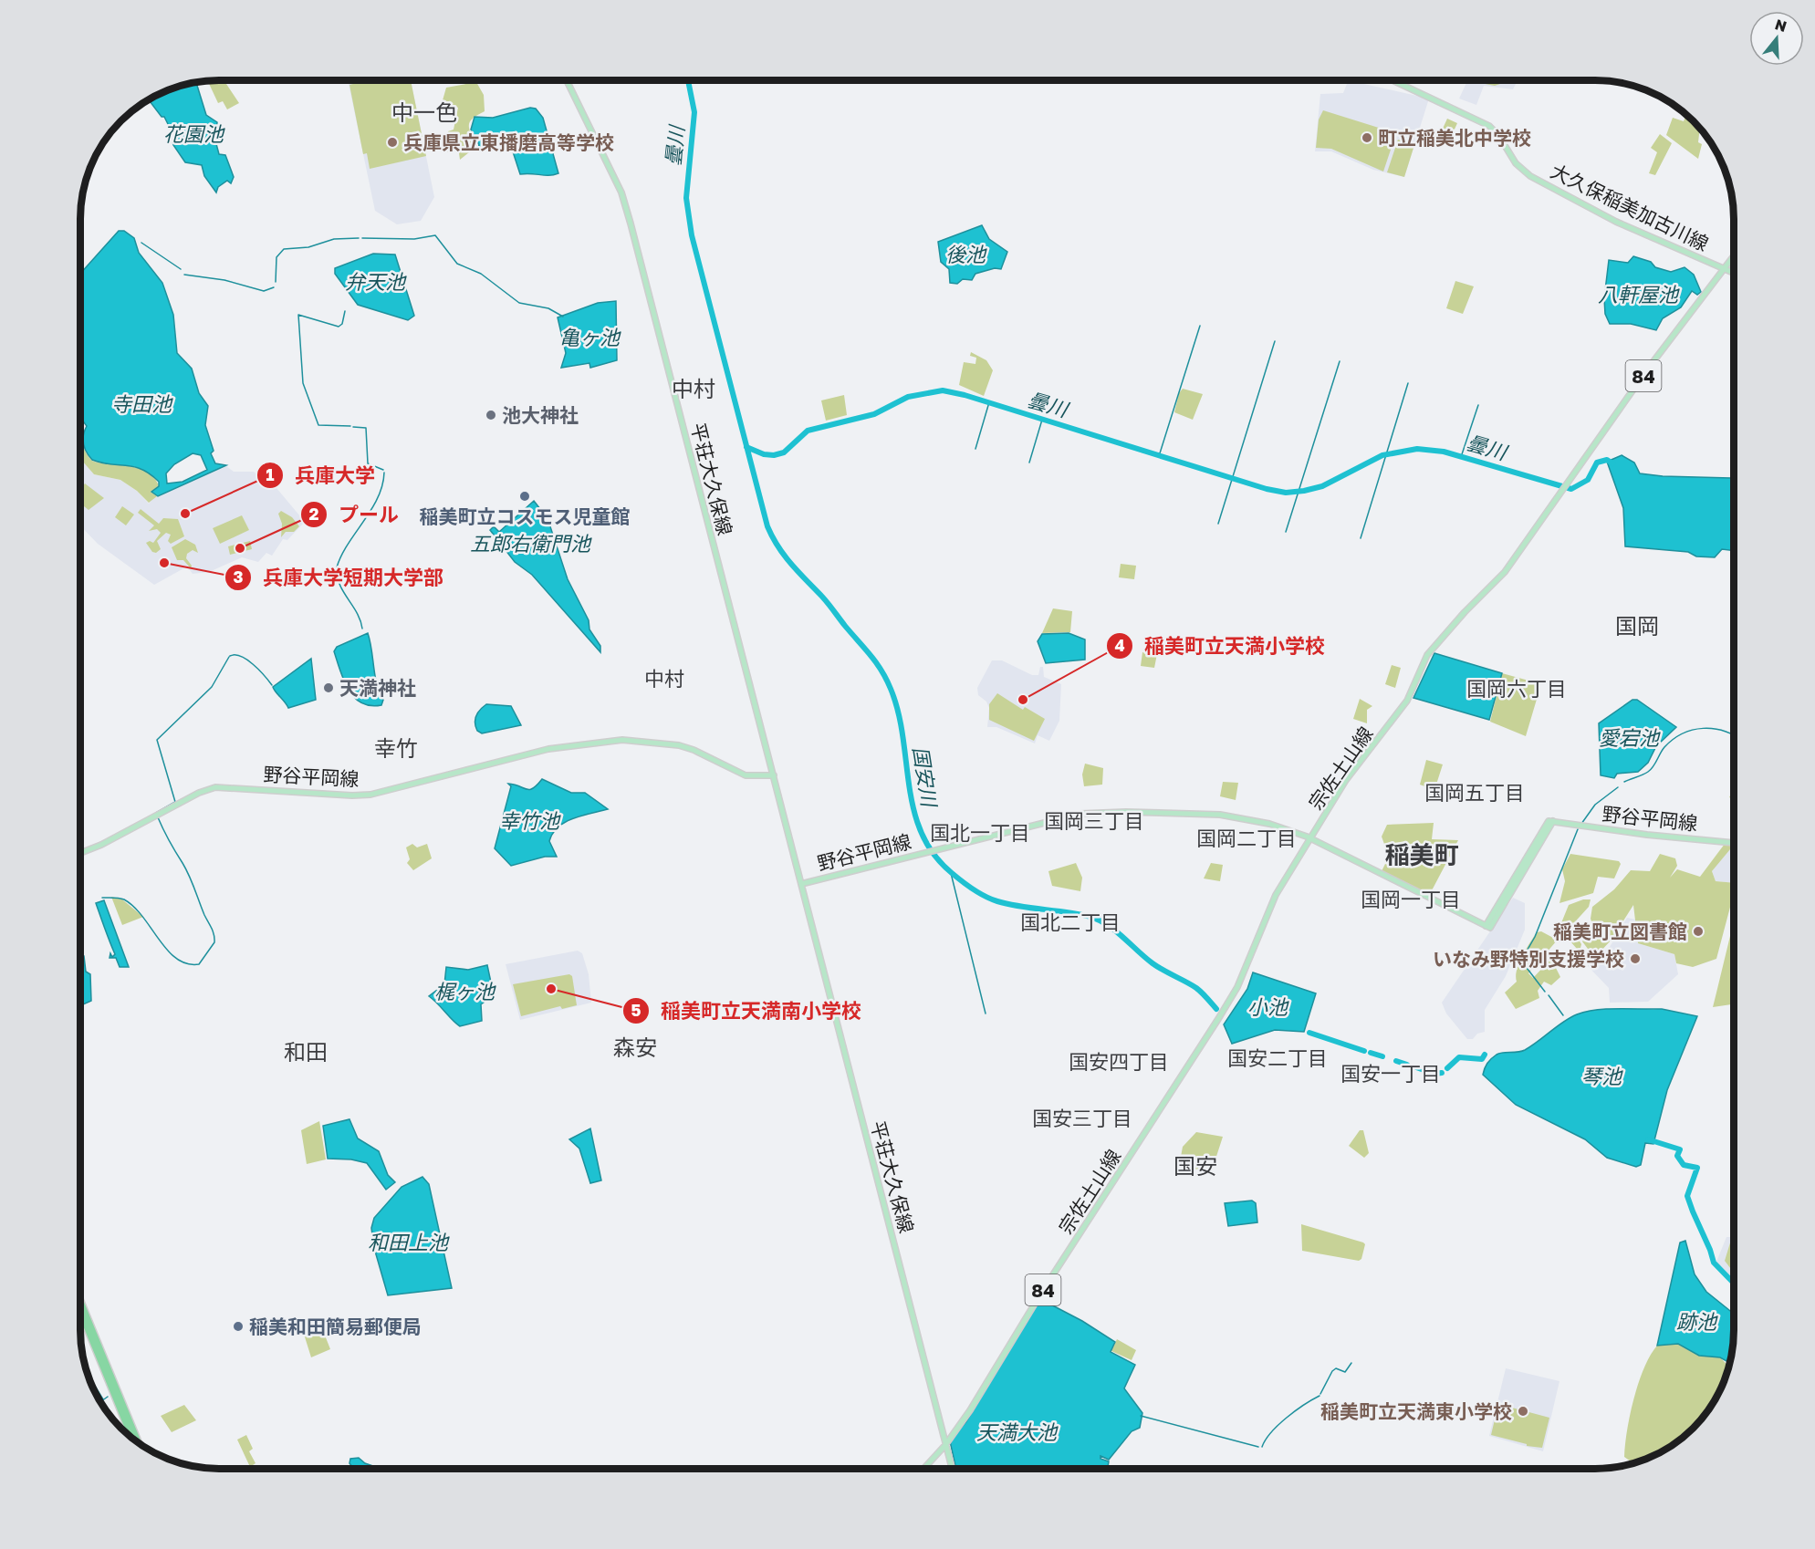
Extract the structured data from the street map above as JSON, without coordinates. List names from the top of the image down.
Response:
{
  "streets": {
    "main road": [
      "大久保稲美加古川線",
      "84",
      "平荘大久保線",
      "宗佐土山線",
      "野谷平岡線"
    ]
  },
  "crossings": [
    ["大久保稲美加古川線", "宗佐土山線"],
    ["平荘大久保線", "宗佐土山線"],
    ["平荘大久保線", "野谷平岡線"],
    ["宗佐土山線", "野谷平岡線"]
  ],
  "districts": [
    "中一色",
    "中村",
    "国岡",
    "中村",
    "国岡六丁目",
    "幸竹",
    "国岡五丁目",
    "国岡三丁目",
    "国北一丁目",
    "国岡二丁目",
    "稲美町",
    "国岡一丁目",
    "国北二丁目",
    "森安",
    "和田",
    "国安二丁目",
    "国安四丁目",
    "国安一丁目",
    "国安三丁目",
    "国安"
  ],
  "water": [
    "花園池",
    "曇川",
    "後池",
    "弁天池",
    "八軒屋池",
    "亀ヶ池",
    "寺田池",
    "五郎右衛門池",
    "愛宕池",
    "国安川",
    "幸竹池",
    "梶ヶ池",
    "小池",
    "琴池",
    "和田上池",
    "跡池",
    "天満大池"
  ],
  "places": [
    "町立稲美北中学校",
    "兵庫県立東播磨高等学校",
    "池大神社",
    "稲美町立コスモス児童館",
    "兵庫大学",
    "プール",
    "兵庫大学短期大学部",
    "天満神社",
    "稲美町立天満小学校",
    "稲美町立図書館",
    "いなみ野特別支援学校",
    "稲美町立天満南小学校",
    "稲美和田簡易郵便局",
    "稲美町立天満東小学校"
  ],
  "north": "top"
}
